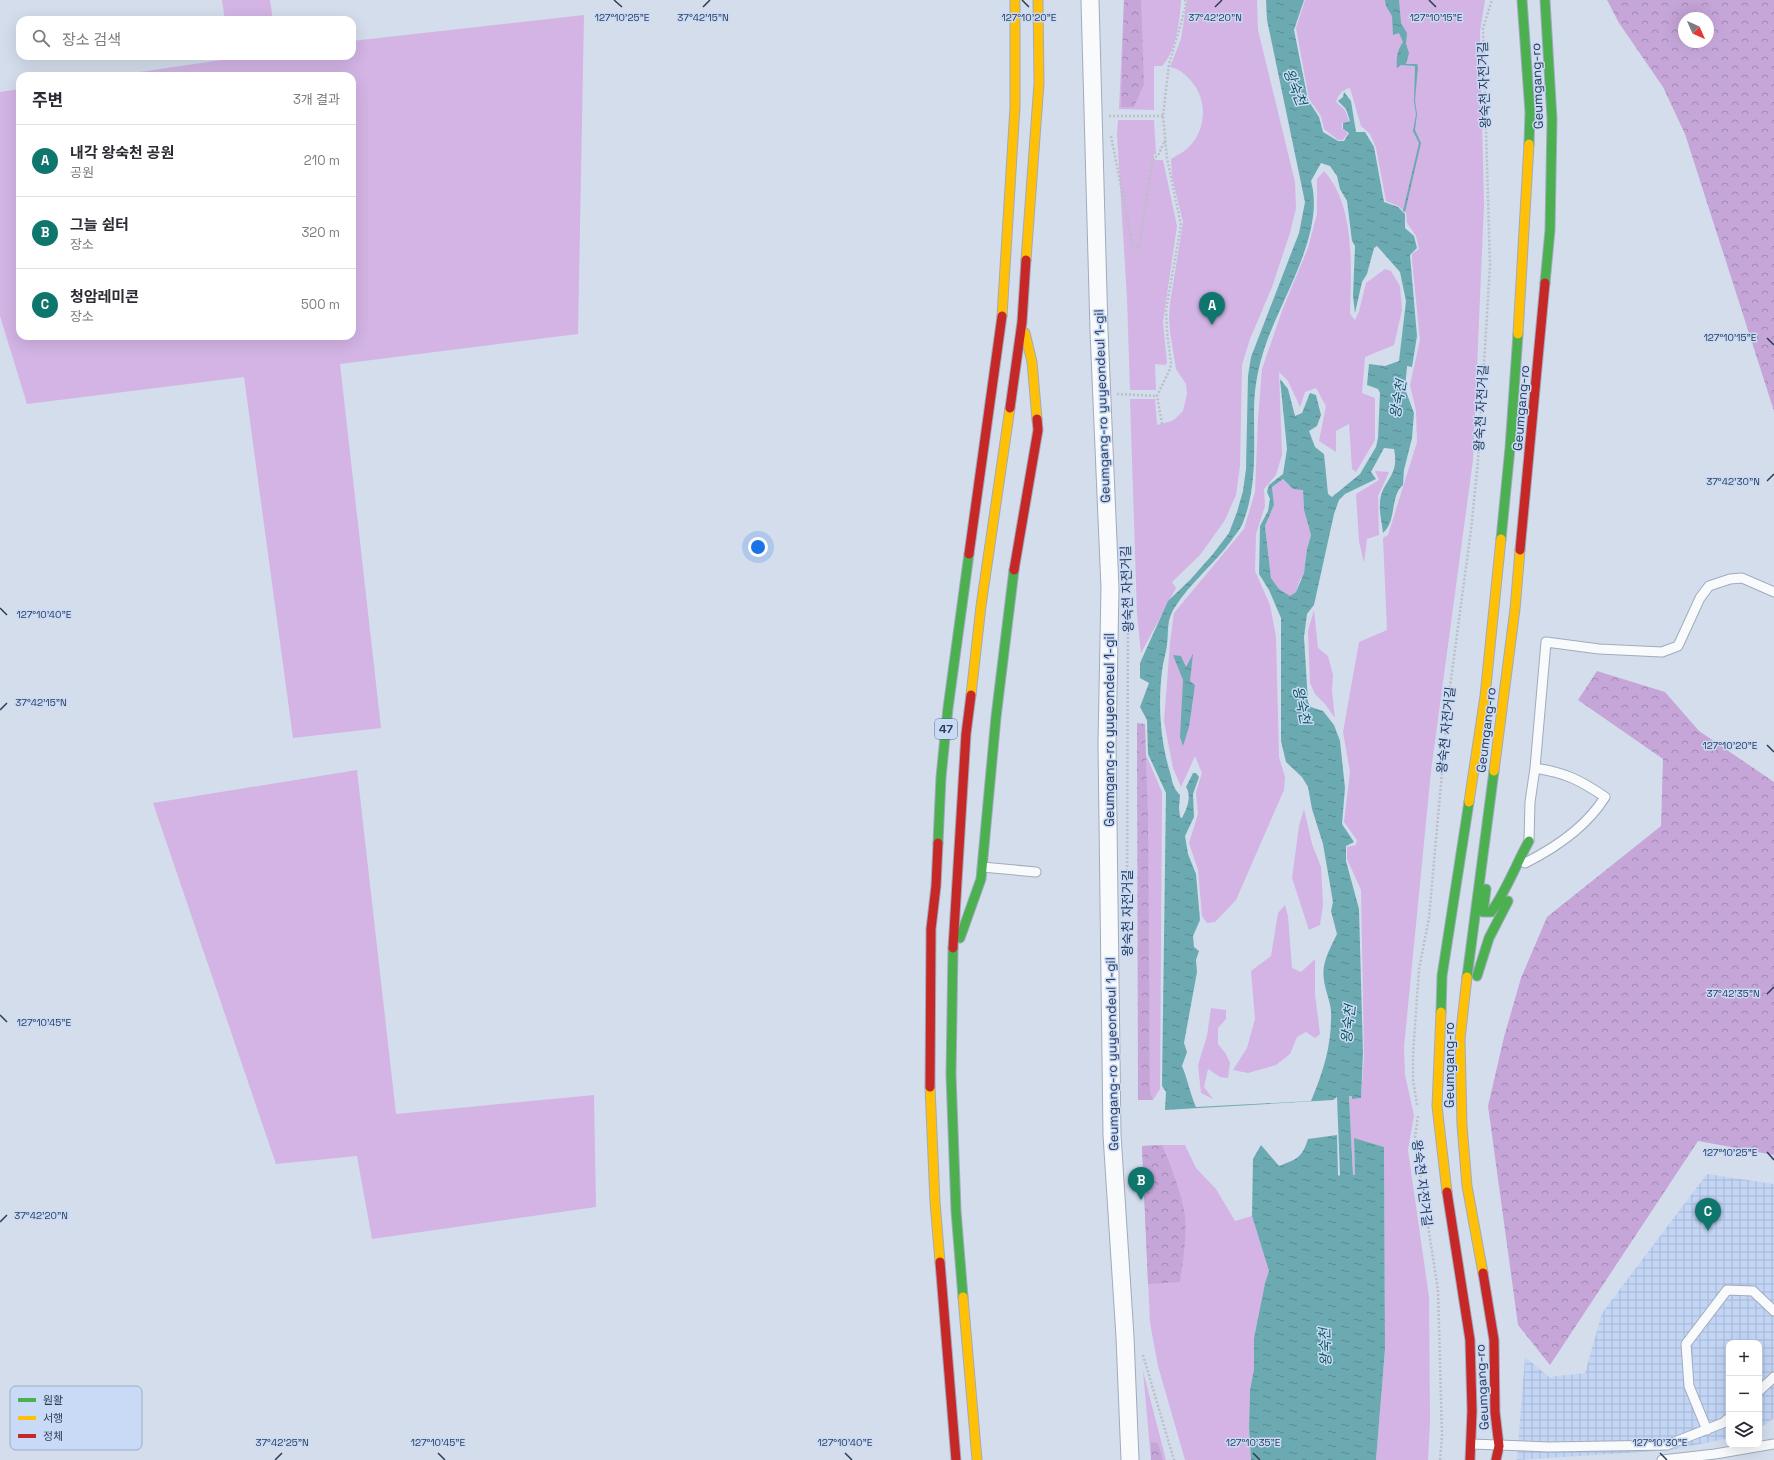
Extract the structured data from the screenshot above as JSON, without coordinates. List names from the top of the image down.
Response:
{
  "streets": {
    "main road": ["Geumgang-ro", "47"],
    "street": ["Geumgang-ro yuyeondeul 1-gil"],
    "path": ["왕숙천 자전거길"]
  },
  "water": ["왕숙천"],
  "legend": ["원활", "서행", "정체"],
  "north": "bottom right",
  "page": {
    "search": "장소 검색",
    "heading": ["주변", "3개 결과"],
    "list": [
      {
        "mark": "A",
        "name": "내각 왕숙천 공원",
        "note": "공원",
        "value": "210 m"
      },
      {
        "mark": "B",
        "name": "그늘 쉼터",
        "note": "장소",
        "value": "320 m"
      },
      {
        "mark": "C",
        "name": "청암레미콘",
        "note": "장소",
        "value": "500 m"
      }
    ],
    "pins": ["A", "B", "C"],
    "map_buttons": ["+", "−"]
  },
  "coordinates": [
    "127°10'25\"E",
    "37°42'15\"N",
    "127°10'20\"E",
    "37°42'20\"N",
    "127°10'15\"E",
    "37°42'30\"N",
    "127°10'40\"E",
    "37°42'35\"N",
    "127°10'45\"E",
    "37°42'25\"N",
    "127°10'35\"E",
    "127°10'30\"E"
  ]
}
